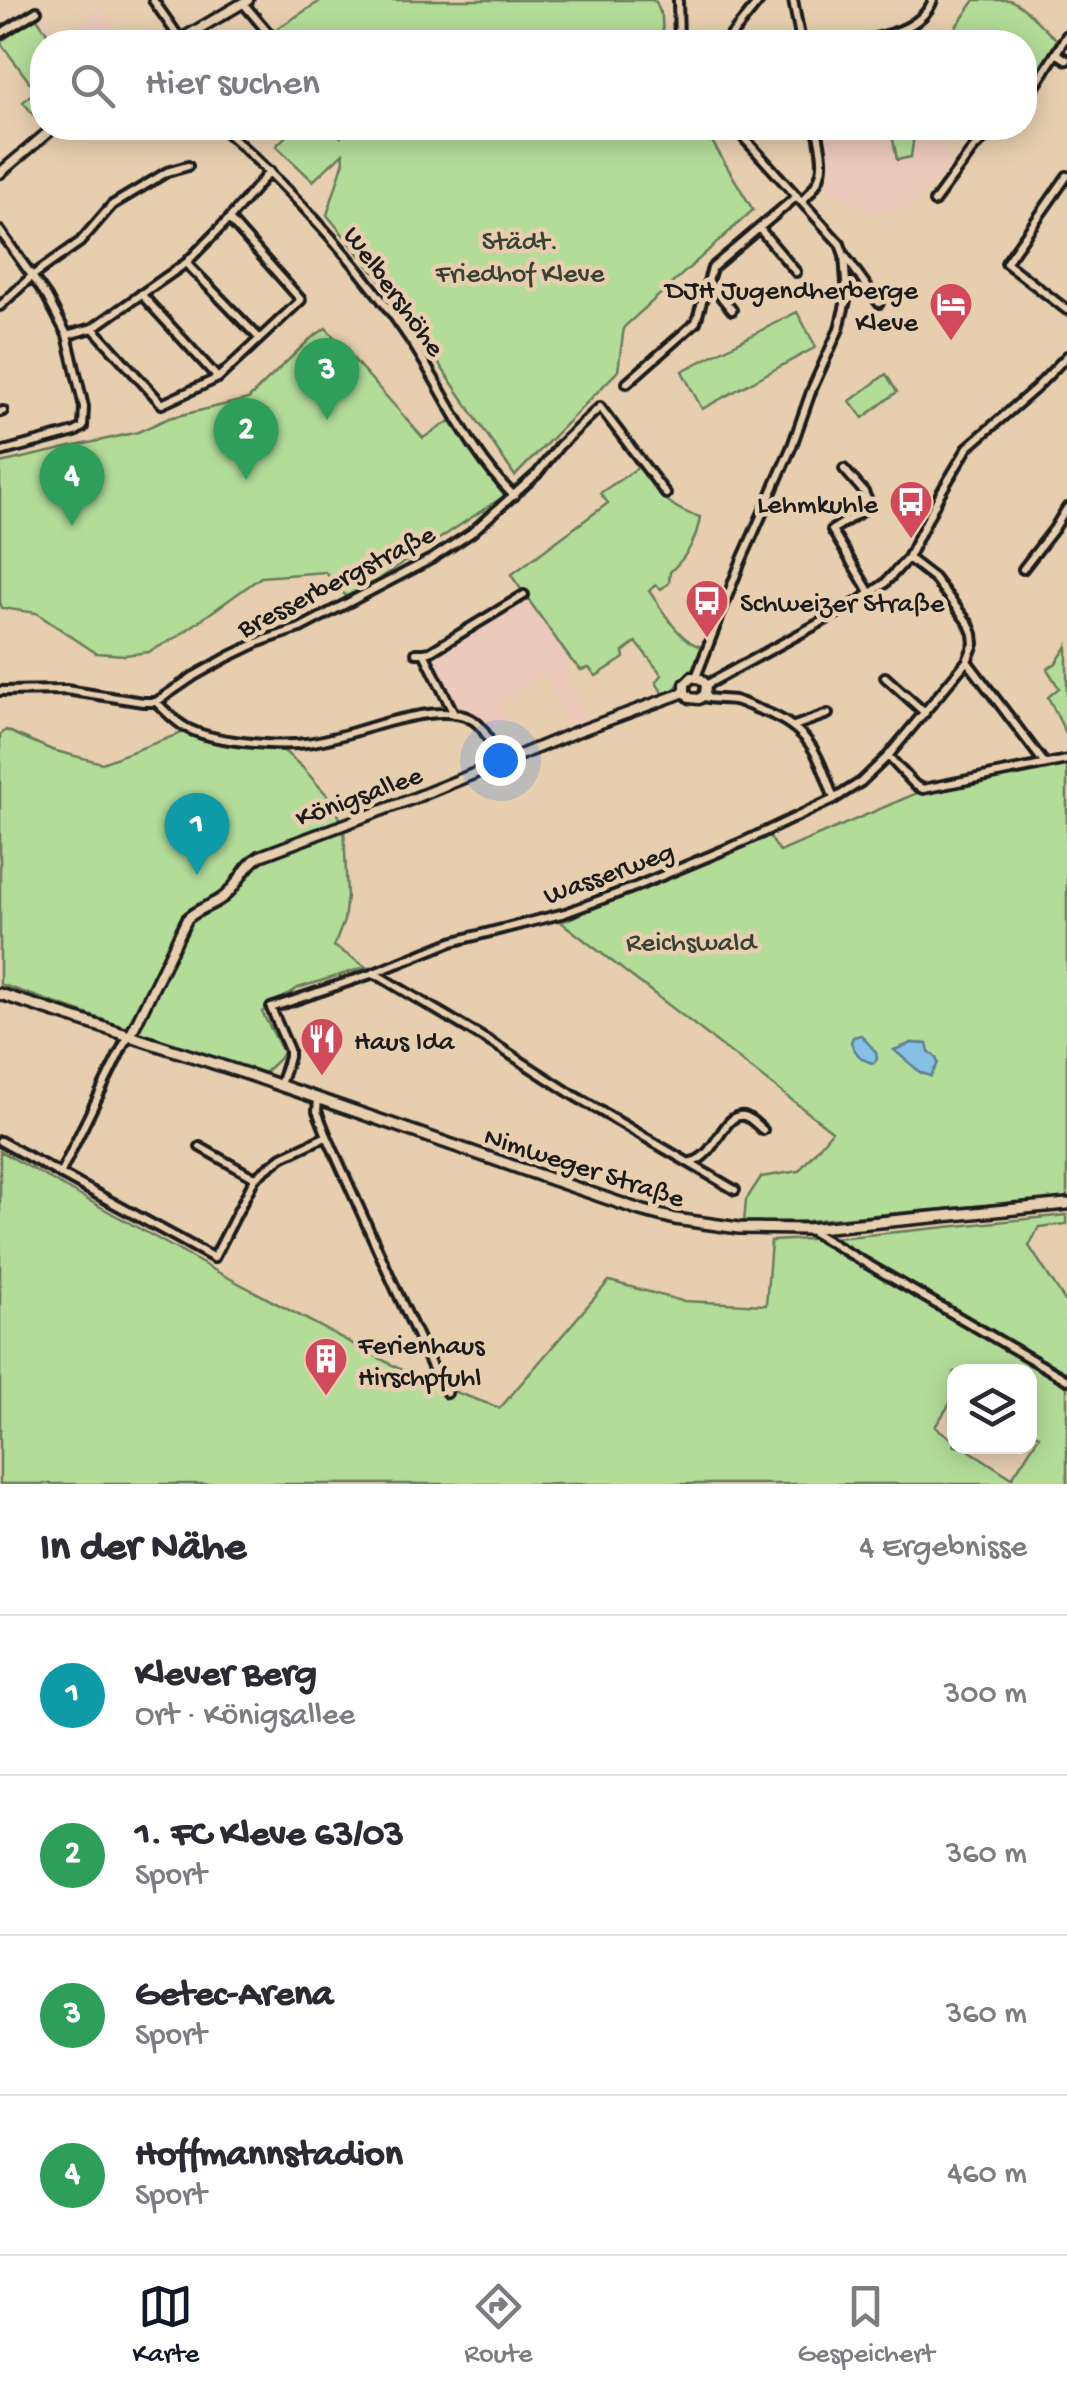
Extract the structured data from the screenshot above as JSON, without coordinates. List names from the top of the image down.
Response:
{
  "streets": {
    "main road": ["Nimweger Straße"],
    "street": [
      "Welbershöhe",
      "Bresserbergstraße",
      "Königsallee",
      "Wasserweg"
    ]
  },
  "crossings": [
    ["Welbershöhe", "Bresserbergstraße"],
    ["Königsallee", "Nimweger Straße"],
    ["Wasserweg", "Nimweger Straße"]
  ],
  "parks": ["Städt. Friedhof Kleve", "Reichswald"],
  "places": {
    "hotel": ["DJH Jugendherberge Kleve"],
    "bus stop": ["Lehmkuhle", "Schweizer Straße"],
    "restaurant": ["Haus Ida"],
    "building": ["Ferienhaus Hirschpfuhl"]
  },
  "page": {
    "search": "Hier suchen",
    "pins": [
      "3",
      "2",
      "4",
      "1"
    ],
    "heading": ["In der Nähe", "4 Ergebnisse"],
    "list": [
      {
        "mark": "1",
        "name": "Klever Berg",
        "note": "Ort · Königsallee",
        "value": "300 m"
      },
      {
        "mark": "2",
        "name": "1. FC Kleve 63/03",
        "note": "Sport",
        "value": "360 m"
      },
      {
        "mark": "3",
        "name": "Getec-Arena",
        "note": "Sport",
        "value": "360 m"
      },
      {
        "mark": "4",
        "name": "Hoffmannstadion",
        "note": "Sport",
        "value": "460 m"
      }
    ],
    "nav": ["Karte", "Route", "Gespeichert"]
  }
}
